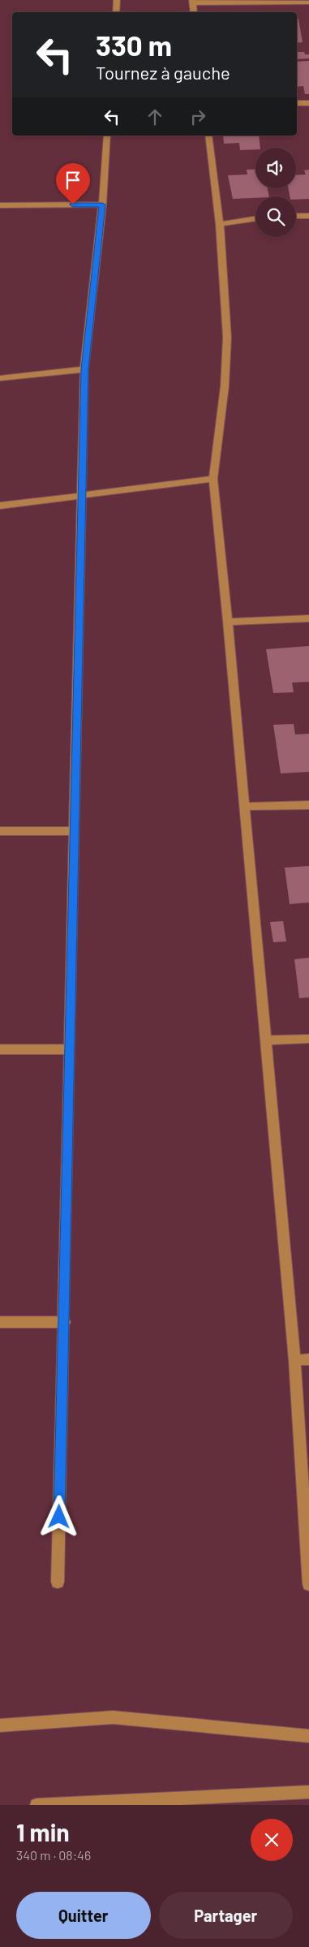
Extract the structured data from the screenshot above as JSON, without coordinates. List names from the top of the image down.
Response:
{
  "page": {
    "turn": ["330 m", "Tournez à gauche"],
    "heading": ["1 min", "340 m · 08:46"],
    "buttons": ["Quitter", "Partager"]
  }
}
